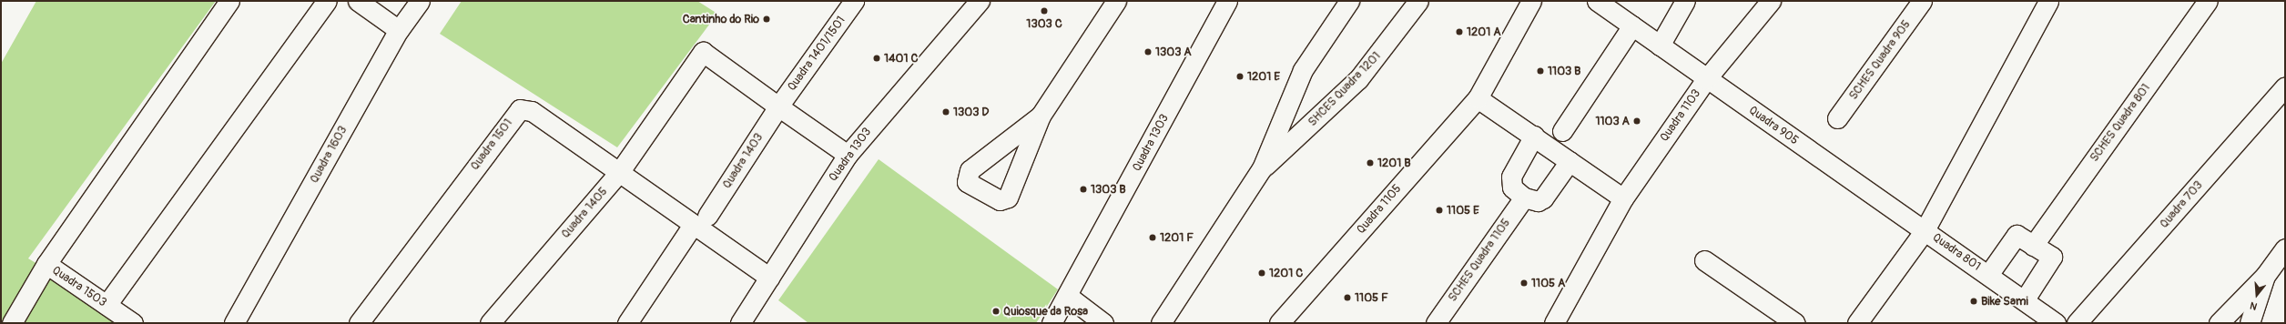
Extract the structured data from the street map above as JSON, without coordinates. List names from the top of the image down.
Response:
{
  "streets": {
    "street": [
      "Quadra 1401/1501",
      "SCHES Quadra 905",
      "SHCES Quadra 1201",
      "Quadra 1103",
      "SCHES Quadra 801",
      "Quadra 905",
      "Quadra 1303",
      "Quadra 1501",
      "Quadra 1603",
      "Quadra 1403",
      "Quadra 703",
      "Quadra 1105",
      "Quadra 1405",
      "Quadra 801",
      "SCHES Quadra 1105",
      "Quadra 1503"
    ]
  },
  "crossings": [
    ["Quadra 1401/1501", "Quadra 1403"],
    ["Quadra 1103", "Quadra 905"],
    ["SCHES Quadra 801", "Quadra 801"],
    ["Quadra 905", "Quadra 801"],
    ["Quadra 1501", "Quadra 1405"]
  ],
  "places": [
    "1303 C",
    "Cantinho do Rio",
    "1201 A",
    "1303 A",
    "1401 C",
    "1103 B",
    "1201 E",
    "1303 D",
    "1103 A",
    "1201 B",
    "1303 B",
    "1105 E",
    "1201 F",
    "1201 C",
    "1105 A",
    "1105 F",
    "Bike Sami",
    "Quiosque da Rosa"
  ],
  "north": "bottom"
}
